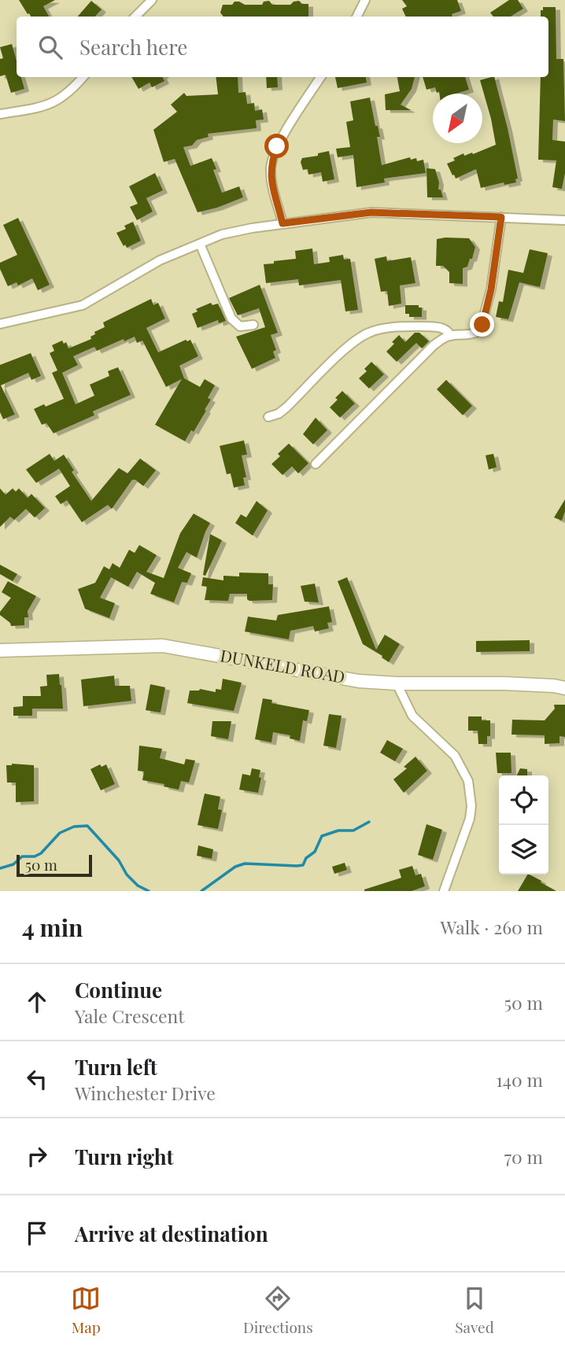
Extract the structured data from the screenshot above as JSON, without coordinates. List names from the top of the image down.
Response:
{
  "streets": {
    "main road": ["DUNKELD ROAD"]
  },
  "scale_bar": "50 m",
  "north": "bottom left",
  "page": {
    "search": "Search here",
    "scale": "50 m",
    "heading": ["4 min", "Walk · 260 m"],
    "list": [
      ["Continue", "Yale Crescent", "50 m"],
      ["Turn left", "Winchester Drive", "140 m"],
      ["Turn right", "70 m"],
      "Arrive at destination"
    ],
    "nav": ["Map", "Directions", "Saved"]
  }
}
